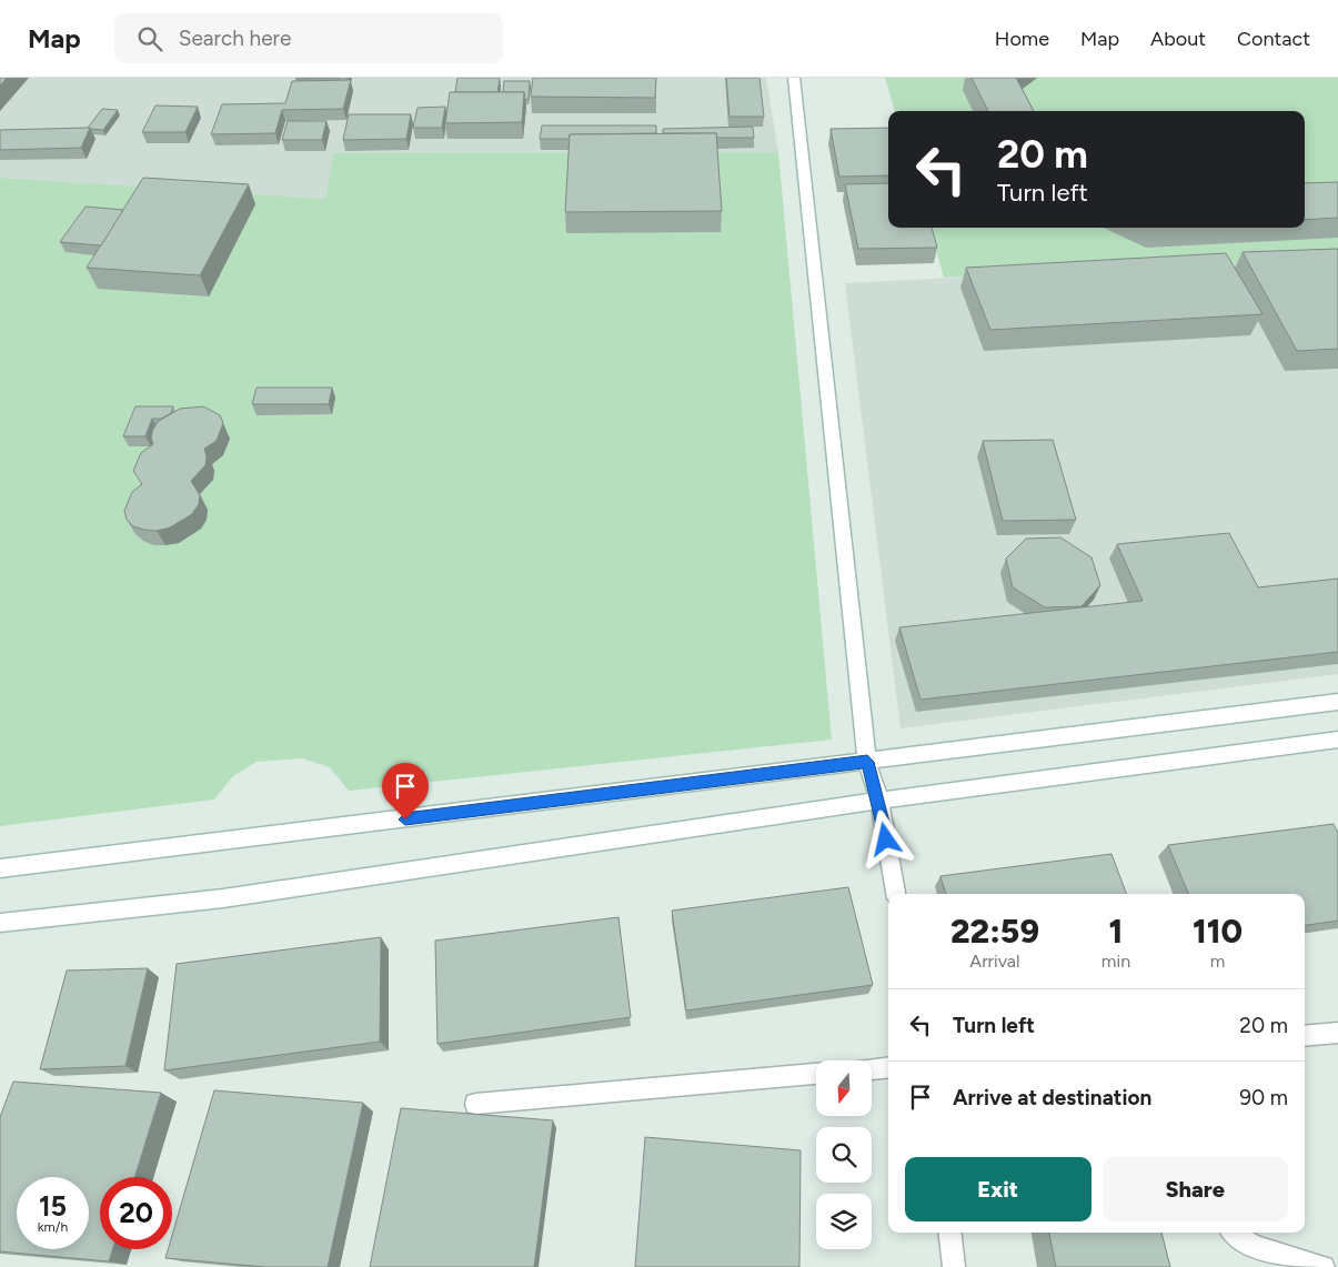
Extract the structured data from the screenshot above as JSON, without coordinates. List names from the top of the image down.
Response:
{
  "north": "bottom",
  "page": {
    "header": "Map",
    "search": "Search here",
    "nav": [
      "Home",
      "Map",
      "About",
      "Contact"
    ],
    "turn": ["20 m", "Turn left"],
    "eta": [
      "22:59",
      "Arrival",
      "1",
      "min",
      "110",
      "m"
    ],
    "list": [
      {
        "name": "Turn left",
        "value": "20 m"
      },
      {
        "name": "Arrive at destination",
        "value": "90 m"
      }
    ],
    "buttons": ["Exit", "Share"],
    "speed": "15 km/h",
    "limit": "20"
  }
}
